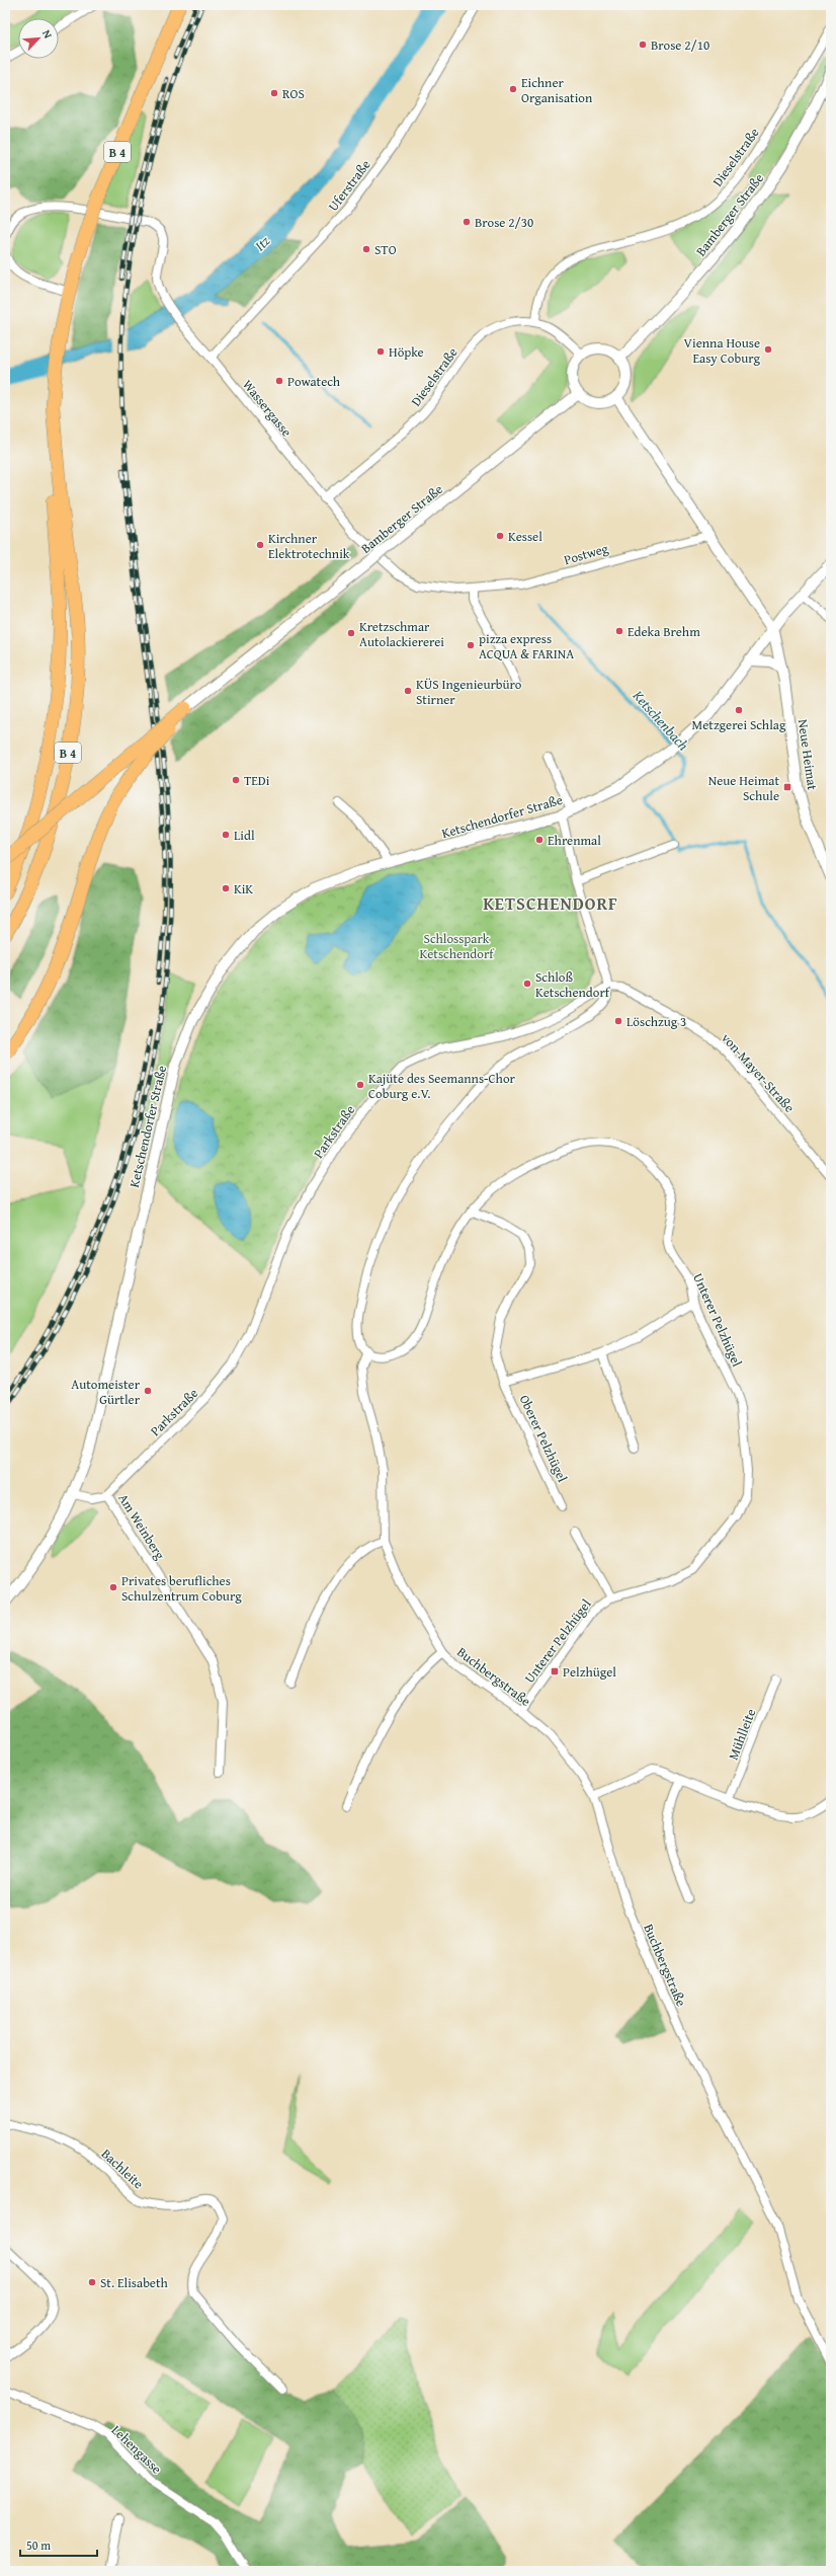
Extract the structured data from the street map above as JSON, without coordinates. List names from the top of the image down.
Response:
{
  "streets": {
    "main road": ["B 4"],
    "street": [
      "Dieselstraße",
      "Uferstraße",
      "Bamberger Straße",
      "Wassergasse",
      "Postweg",
      "Neue Heimat",
      "Ketschendorfer Straße",
      "von-Mayer-Straße",
      "Parkstraße",
      "Unterer Pelzhügel",
      "Oberer Pelzhügel",
      "Am Weinberg",
      "Buchbergstraße",
      "Mühlleite",
      "Bachleite",
      "Lehengasse"
    ]
  },
  "crossings": [
    ["Dieselstraße", "Bamberger Straße"],
    ["Dieselstraße", "Wassergasse"],
    ["Uferstraße", "Wassergasse"],
    ["Wassergasse", "Postweg"],
    ["Neue Heimat", "Ketschendorfer Straße"],
    ["von-Mayer-Straße", "Parkstraße"],
    ["Parkstraße", "Am Weinberg"],
    ["Unterer Pelzhügel", "Oberer Pelzhügel"],
    ["Unterer Pelzhügel", "Buchbergstraße"]
  ],
  "districts": ["KETSCHENDORF"],
  "water": ["Itz", "Ketschenbach"],
  "parks": ["Schlosspark Ketschendorf"],
  "places": {
    "other": [
      "Brose 2/10",
      "Eichner Organisation",
      "ROS",
      "Brose 2/30",
      "STO",
      "Vienna House Easy Coburg",
      "Höpke",
      "Powatech",
      "Kessel",
      "Kirchner Elektrotechnik",
      "Edeka Brehm",
      "Kretzschmar Autolackiererei",
      "pizza express ACQUA & FARINA",
      "KÜS Ingenieurbüro Stirner",
      "Metzgerei Schlag",
      "TEDi",
      "Lidl",
      "Ehrenmal",
      "KiK",
      "Schloß Ketschendorf",
      "Löschzug 3",
      "Kajüte des Seemanns-Chor Coburg e.V.",
      "Automeister Gürtler",
      "Privates berufliches Schulzentrum Coburg",
      "St. Elisabeth"
    ],
    "transit": ["Neue Heimat Schule", "Pelzhügel"]
  },
  "scale_bar": "50 m",
  "north": "top right"
}
